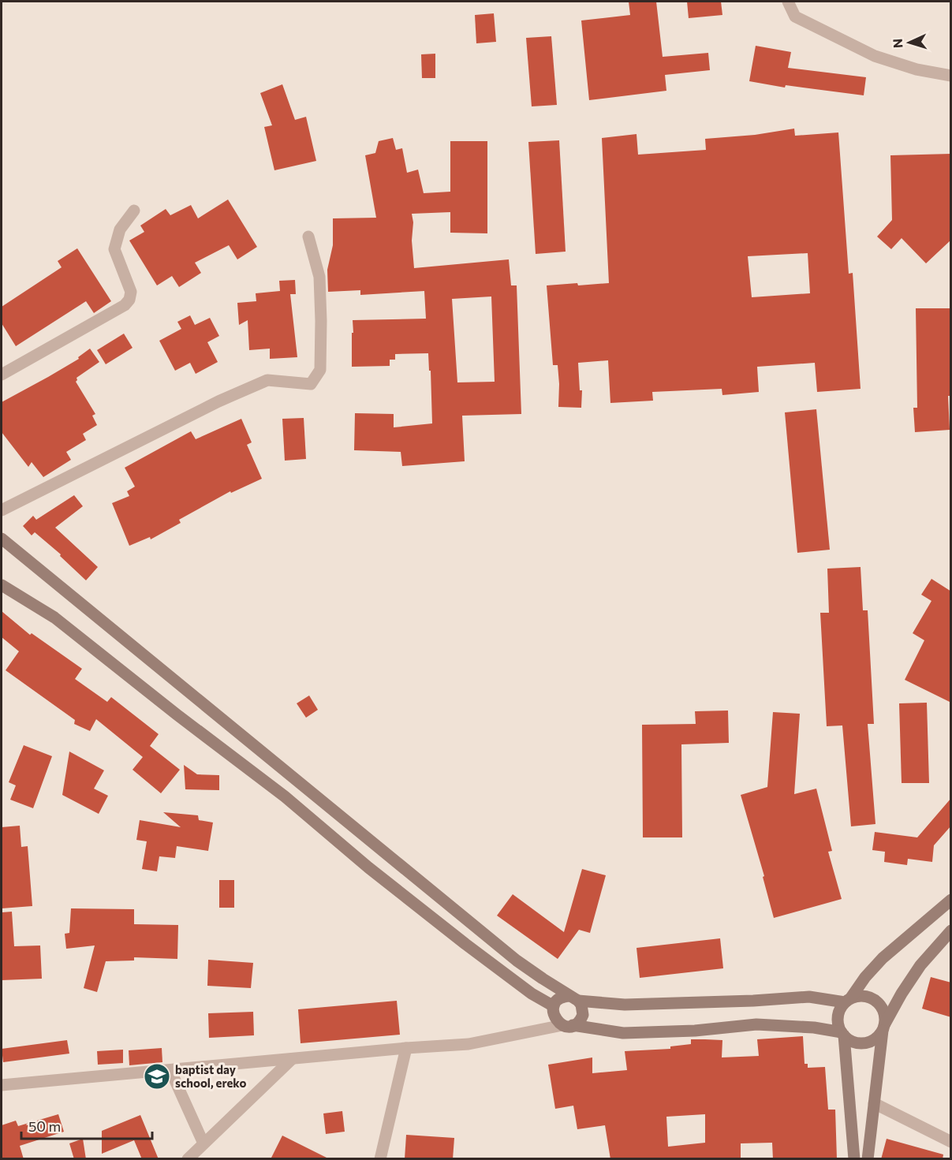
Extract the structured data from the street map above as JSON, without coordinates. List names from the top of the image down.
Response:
{
  "places": {
    "school or university": ["baptist day school, ereko"]
  },
  "scale_bar": "50 m",
  "north": "left"
}
